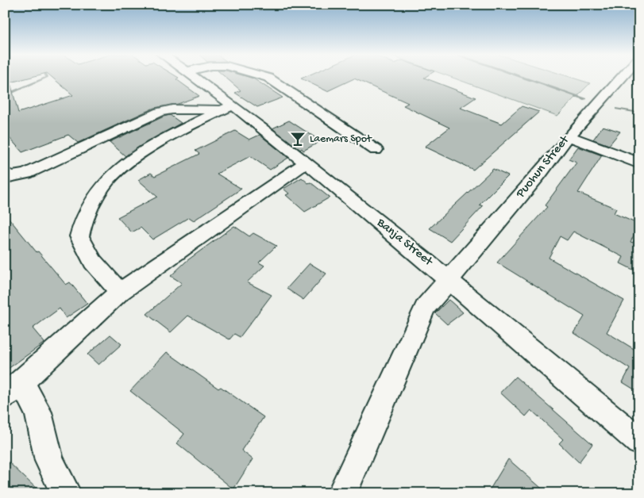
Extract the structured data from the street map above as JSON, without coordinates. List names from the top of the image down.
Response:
{
  "streets": {
    "street": ["Puohun Street", "Banja Street"]
  },
  "crossings": [
    ["Puohun Street", "Banja Street"]
  ],
  "places": {
    "bar": ["Laemars Spot"]
  }
}
